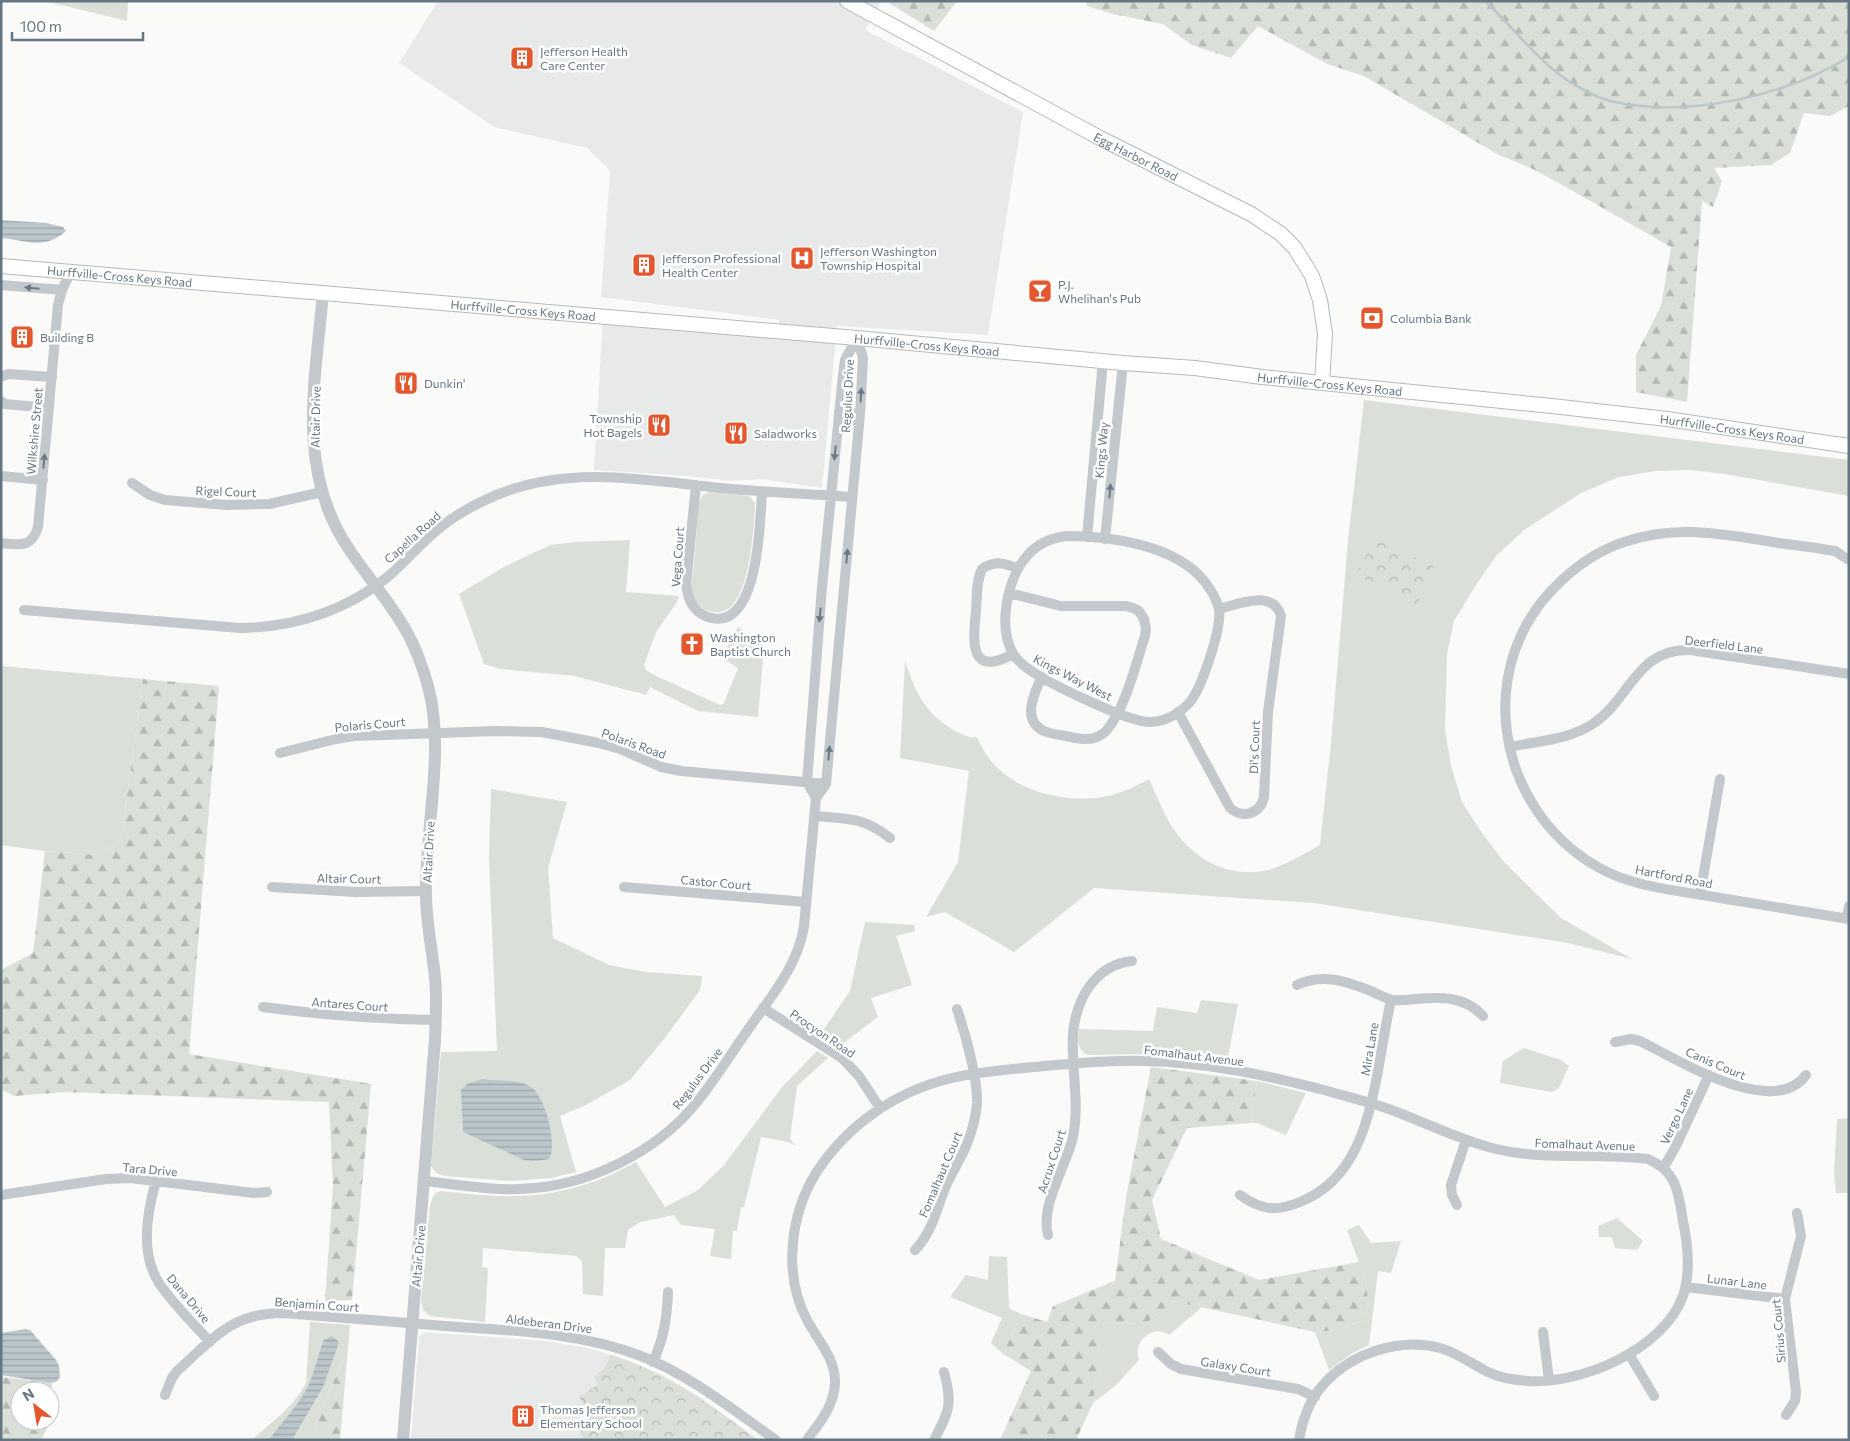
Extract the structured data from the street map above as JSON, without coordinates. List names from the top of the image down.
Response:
{
  "streets": {
    "main road": ["Egg Harbor Road", "Hurffville-Cross Keys Road"],
    "street": [
      "Regulus Drive",
      "Altair Drive",
      "Wilkshire Street",
      "Kings Way",
      "Rigel Court",
      "Capella Road",
      "Vega Court",
      "Deerfield Lane",
      "Kings Way West",
      "Polaris Court",
      "Polaris Road",
      "Di's Court",
      "Hartford Road",
      "Altair Court",
      "Castor Court",
      "Antares Court",
      "Procyon Road",
      "Mira Lane",
      "Fomalhaut Avenue",
      "Canis Court",
      "Vergo Lane",
      "Acrux Court",
      "Tara Drive",
      "Fomalhaut Court",
      "Lunar Lane",
      "Dana Drive",
      "Benjamin Court",
      "Aldeberan Drive",
      "Sirius Court",
      "Galaxy Court"
    ]
  },
  "crossings": [
    ["Egg Harbor Road", "Hurffville-Cross Keys Road"],
    ["Hurffville-Cross Keys Road", "Regulus Drive"],
    ["Hurffville-Cross Keys Road", "Altair Drive"],
    ["Hurffville-Cross Keys Road", "Wilkshire Street"],
    ["Hurffville-Cross Keys Road", "Kings Way"],
    ["Regulus Drive", "Altair Drive"],
    ["Regulus Drive", "Capella Road"],
    ["Regulus Drive", "Polaris Road"],
    ["Regulus Drive", "Castor Court"],
    ["Regulus Drive", "Procyon Road"],
    ["Altair Drive", "Rigel Court"],
    ["Altair Drive", "Capella Road"],
    ["Altair Drive", "Polaris Court"],
    ["Altair Drive", "Polaris Road"],
    ["Altair Drive", "Altair Court"],
    ["Altair Drive", "Antares Court"],
    ["Altair Drive", "Benjamin Court"],
    ["Altair Drive", "Aldeberan Drive"],
    ["Capella Road", "Vega Court"],
    ["Deerfield Lane", "Hartford Road"],
    ["Kings Way West", "Di's Court"],
    ["Polaris Court", "Polaris Road"],
    ["Procyon Road", "Fomalhaut Avenue"],
    ["Mira Lane", "Fomalhaut Avenue"],
    ["Fomalhaut Avenue", "Vergo Lane"],
    ["Fomalhaut Avenue", "Acrux Court"],
    ["Fomalhaut Avenue", "Fomalhaut Court"],
    ["Canis Court", "Vergo Lane"],
    ["Tara Drive", "Dana Drive"],
    ["Lunar Lane", "Sirius Court"],
    ["Dana Drive", "Benjamin Court"],
    ["Benjamin Court", "Aldeberan Drive"]
  ],
  "places": {
    "building": [
      "Jefferson Health Care Center",
      "Jefferson Professional Health Center",
      "Building B",
      "Thomas Jefferson Elementary School"
    ],
    "hospital": ["Jefferson Washington Township Hospital"],
    "bar": ["P.J. Whelihan's Pub"],
    "bank": ["Columbia Bank"],
    "restaurant": ["Dunkin'", "Township Hot Bagels", "Saladworks"],
    "church": ["Washington Baptist Church"]
  },
  "scale_bar": "100 m",
  "north": "top left"
}
